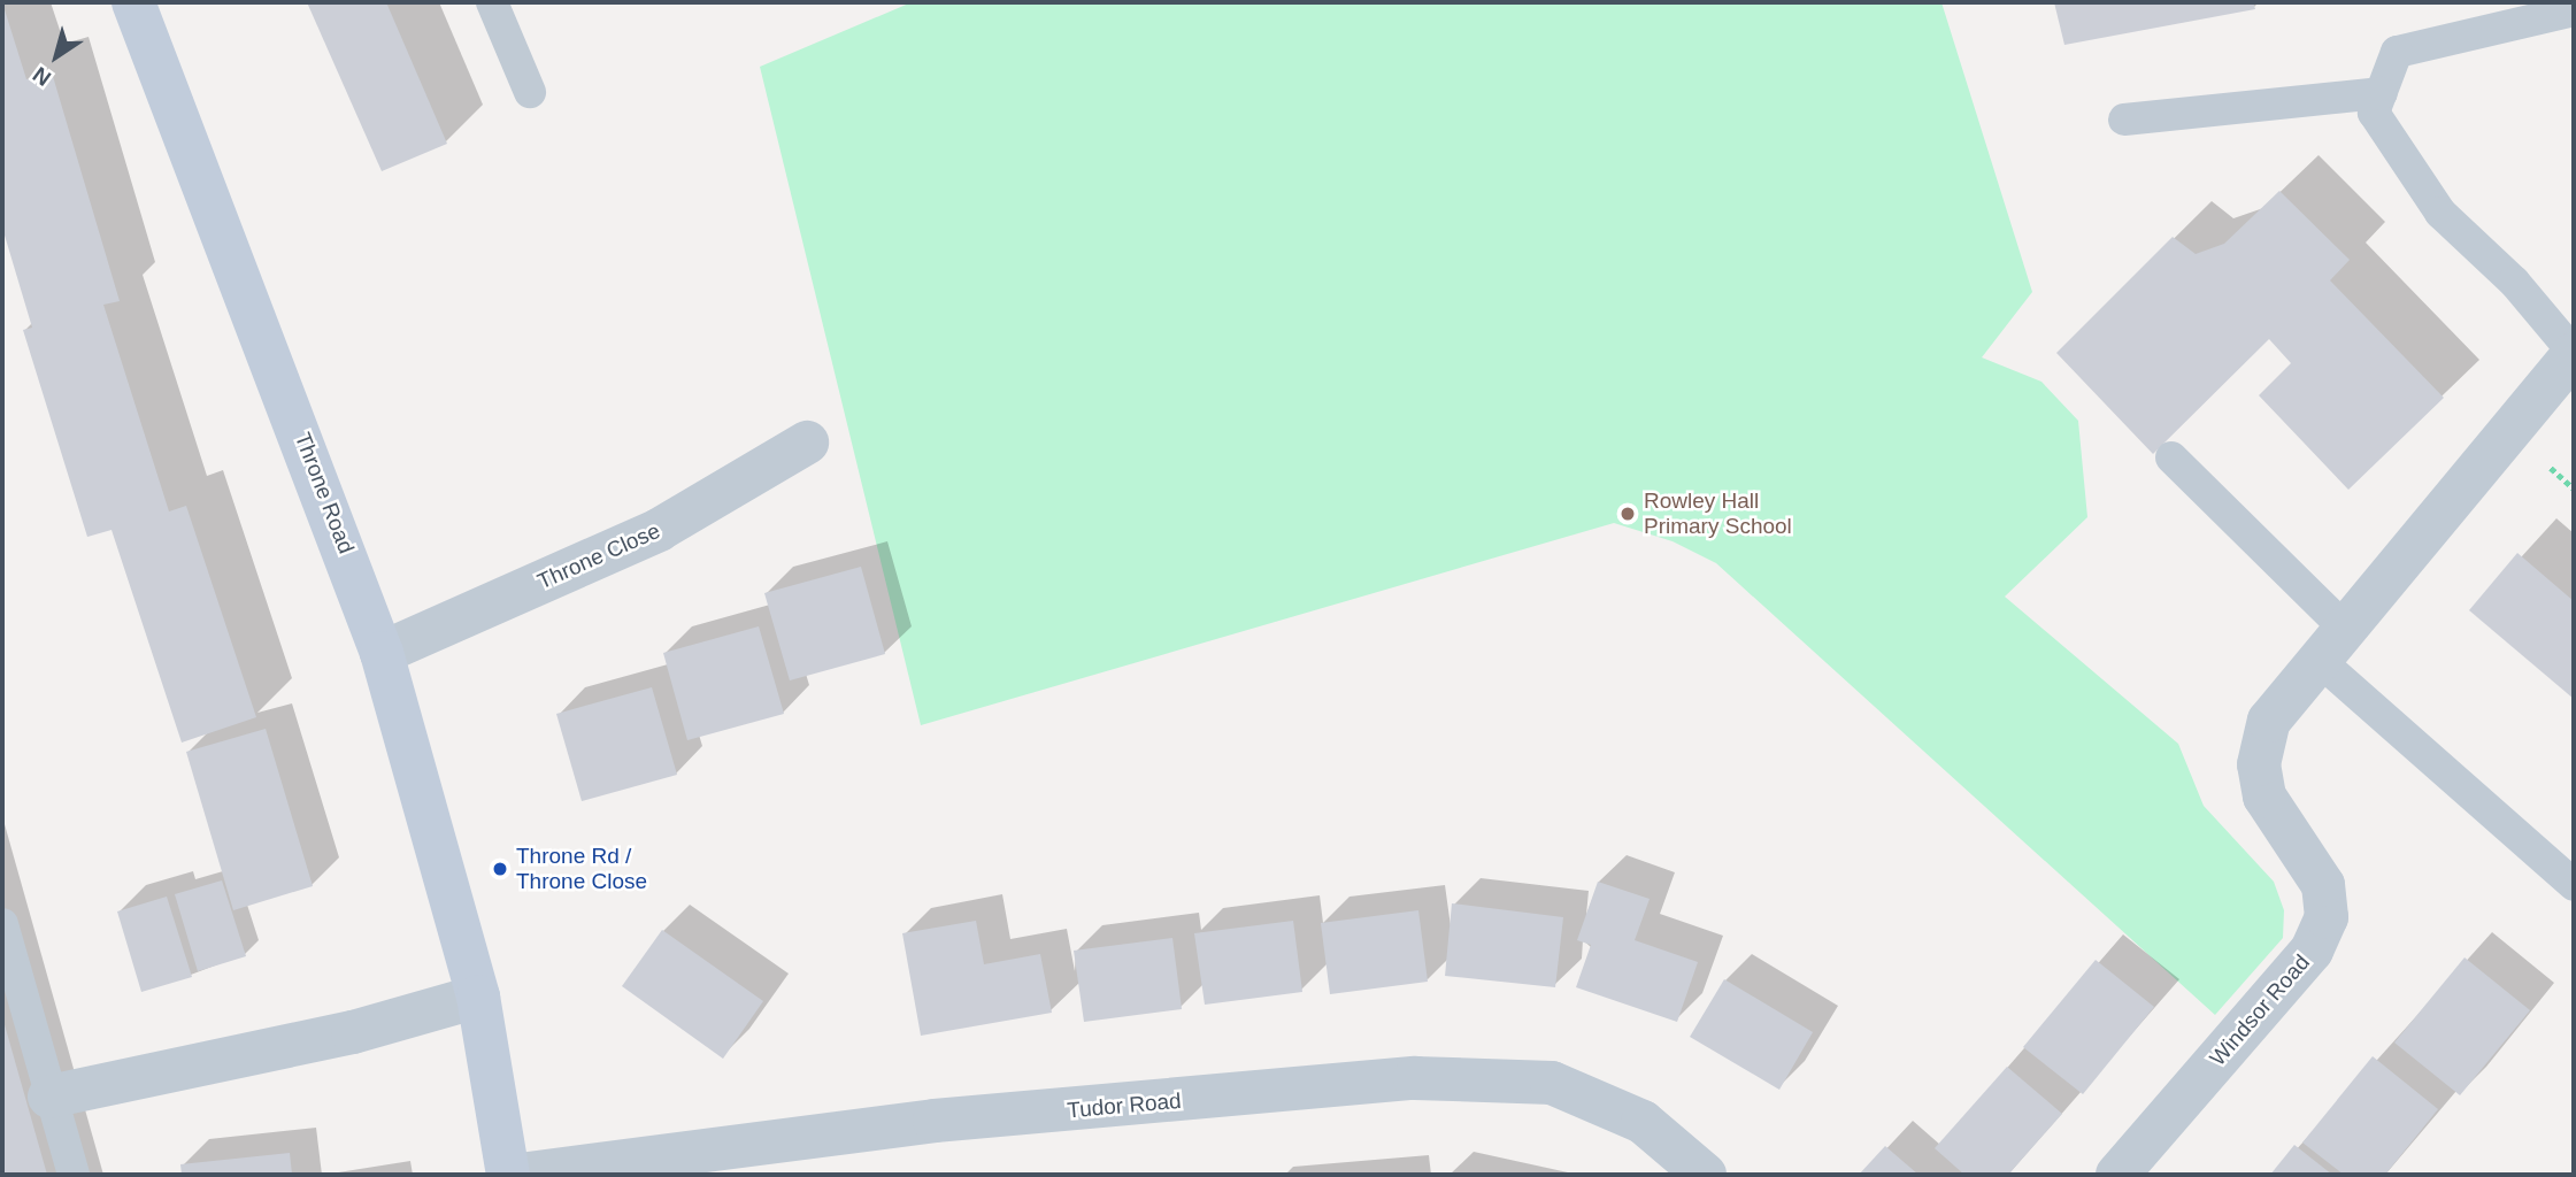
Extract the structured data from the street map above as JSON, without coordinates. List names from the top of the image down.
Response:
{
  "streets": {
    "street": [
      "Throne Road",
      "Throne Close",
      "Windsor Road",
      "Tudor Road"
    ]
  },
  "crossings": [
    ["Throne Road", "Throne Close"]
  ],
  "places": ["Rowley Hall Primary School", "Throne Rd / Throne Close"],
  "north": "bottom left"
}
